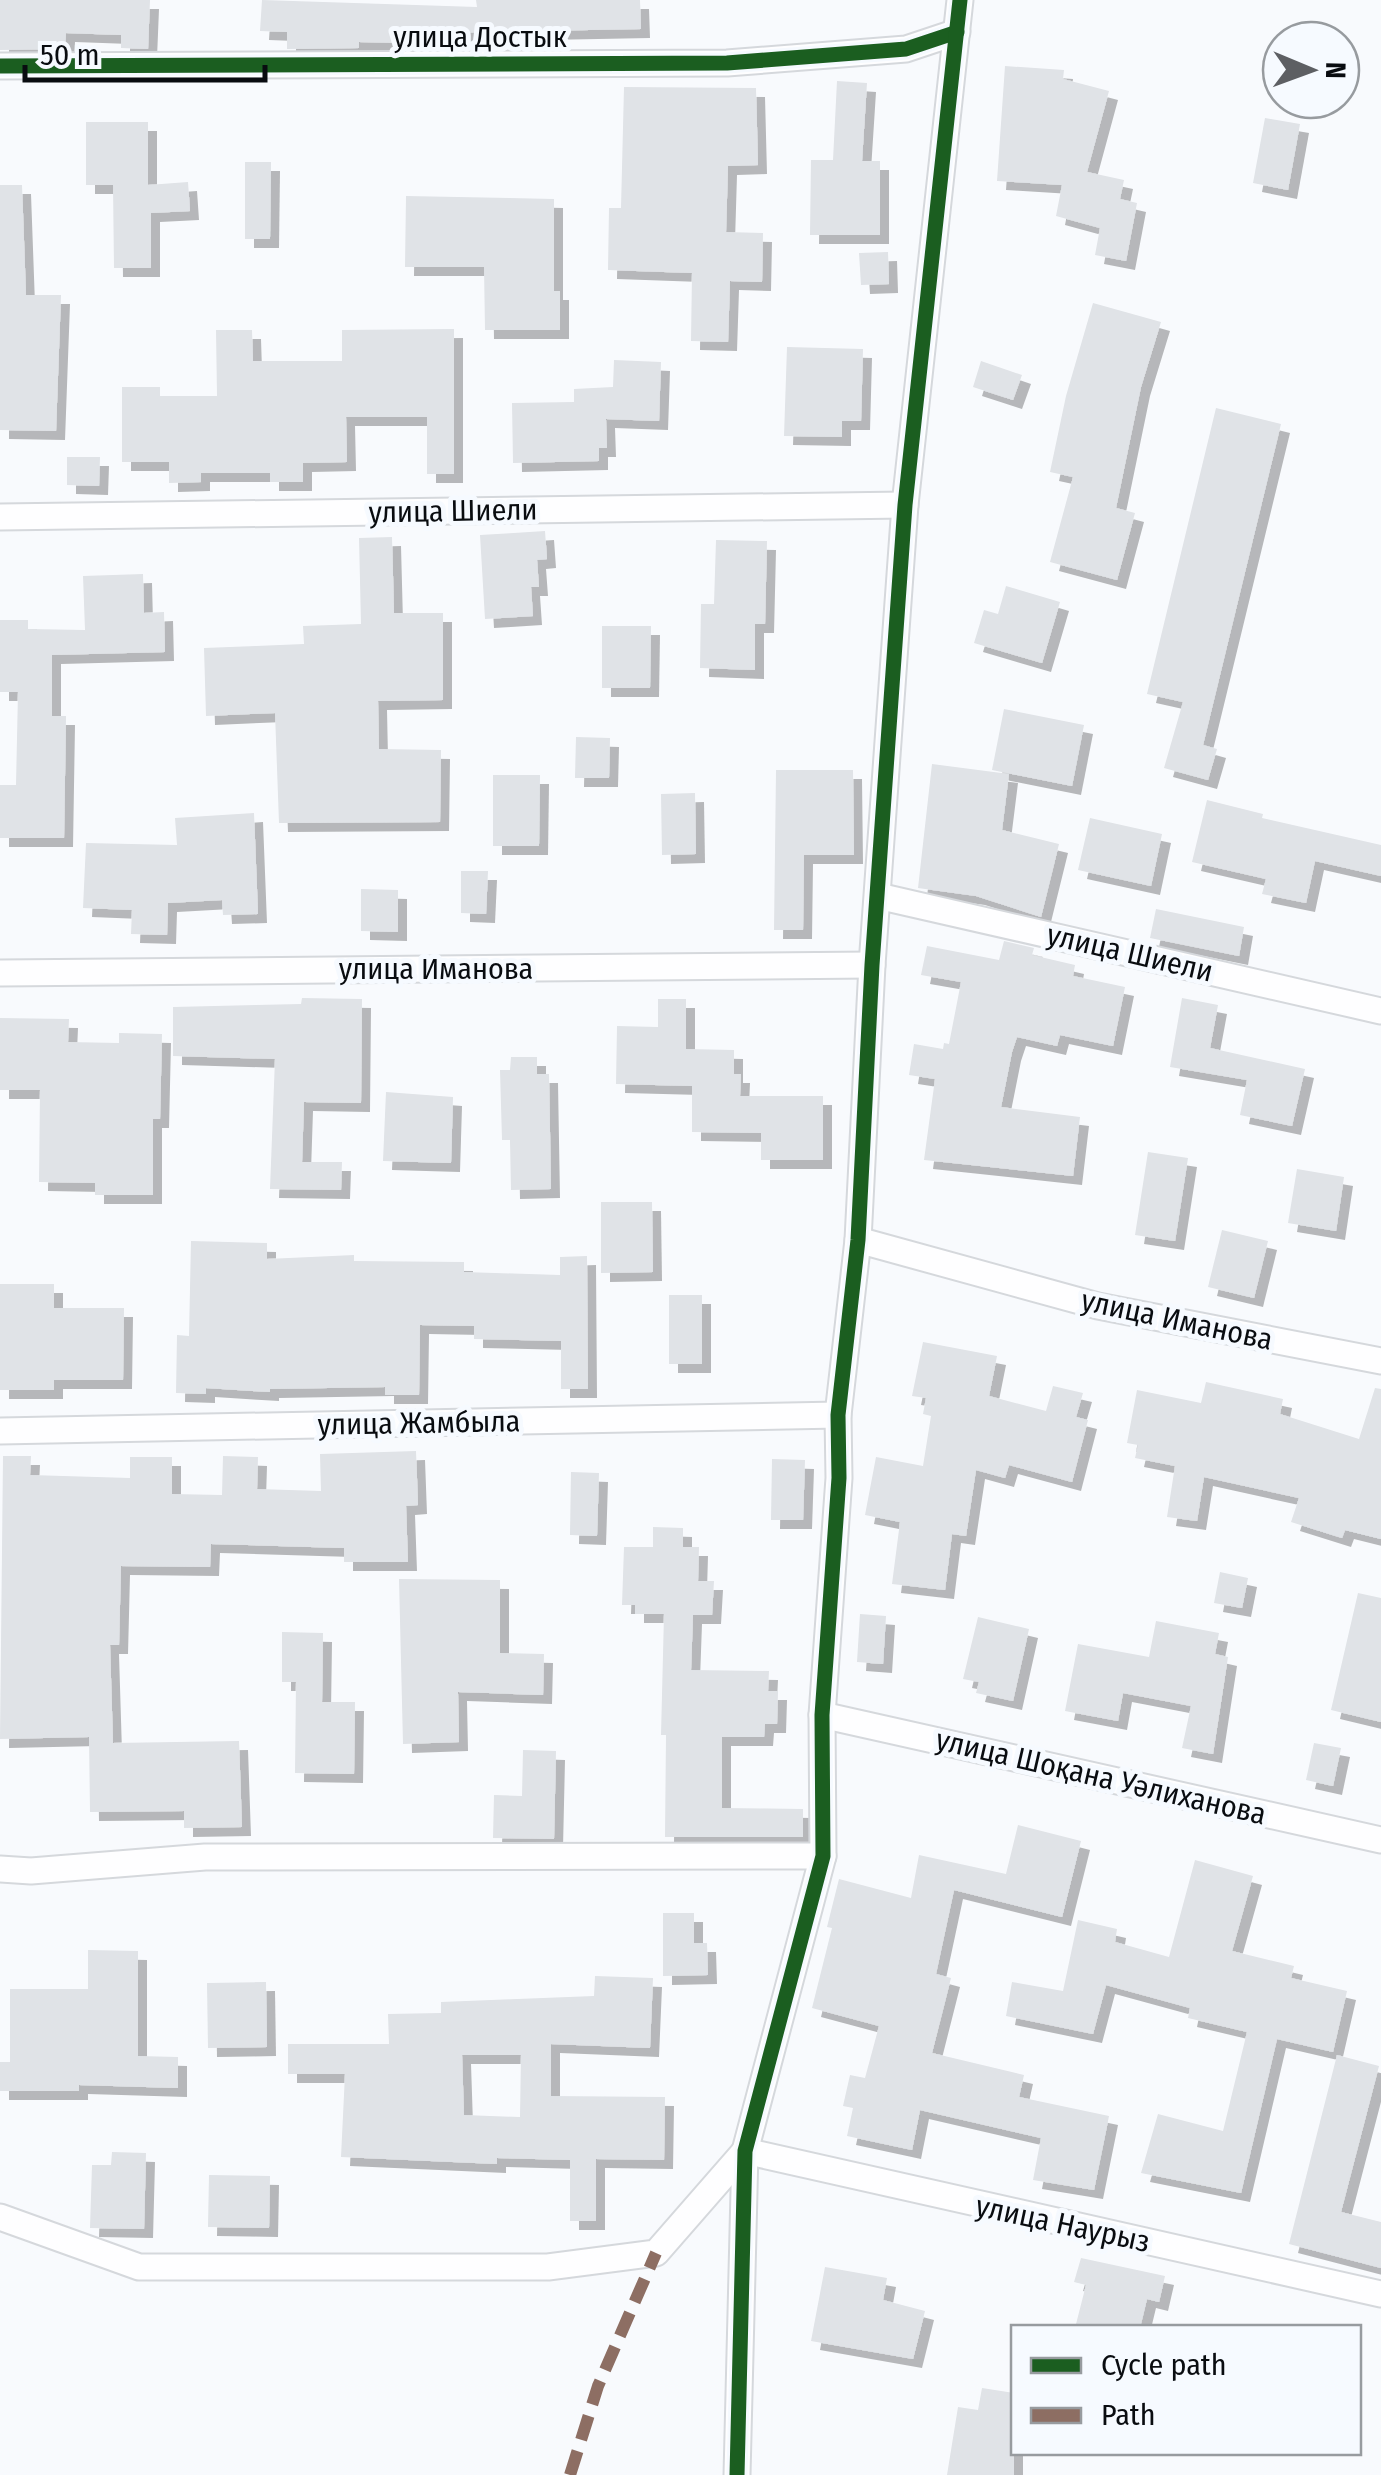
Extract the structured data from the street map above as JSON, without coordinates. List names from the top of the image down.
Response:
{
  "streets": {
    "street": [
      "улица Достык",
      "улица Шиели",
      "улица Иманова",
      "улица Жамбыла",
      "улица Шоқана Уәлиханова",
      "улица Наурыз"
    ]
  },
  "legend": ["Cycle path", "Path"],
  "scale_bar": "50 m",
  "north": "right"
}
